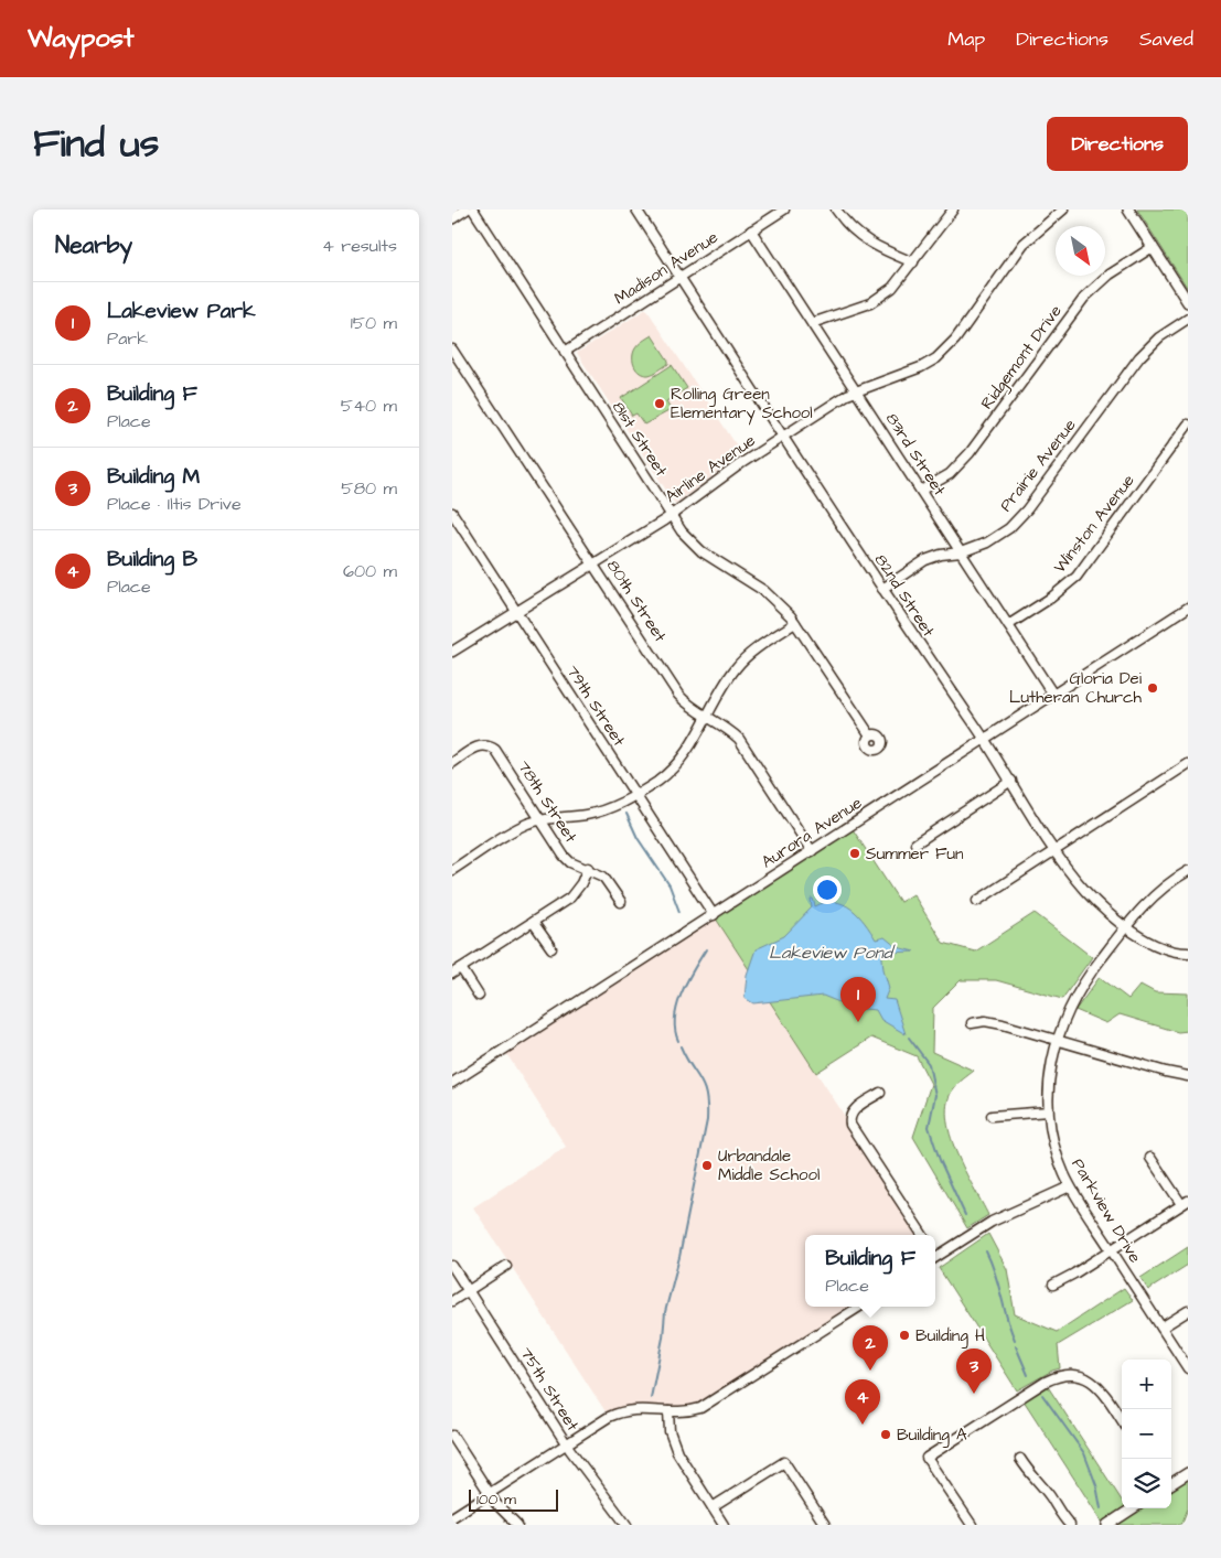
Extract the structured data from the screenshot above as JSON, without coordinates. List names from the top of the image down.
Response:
{
  "streets": {
    "street": [
      "Madison Avenue",
      "Ridgemont Drive",
      "81st Street",
      "83rd Street",
      "Prairie Avenue",
      "Airline Avenue",
      "Winston Avenue",
      "82nd Street",
      "80th Street",
      "79th Street",
      "78th Street",
      "Aurora Avenue",
      "Parkview Drive",
      "75th Street"
    ]
  },
  "crossings": [
    ["Madison Avenue", "81st Street"],
    ["Madison Avenue", "83rd Street"],
    ["Madison Avenue", "82nd Street"],
    ["Ridgemont Drive", "83rd Street"],
    ["81st Street", "Airline Avenue"],
    ["83rd Street", "Prairie Avenue"],
    ["83rd Street", "Airline Avenue"],
    ["83rd Street", "Winston Avenue"],
    ["83rd Street", "Aurora Avenue"],
    ["Prairie Avenue", "82nd Street"],
    ["Airline Avenue", "82nd Street"],
    ["Airline Avenue", "80th Street"],
    ["Airline Avenue", "79th Street"],
    ["82nd Street", "Aurora Avenue"],
    ["82nd Street", "Parkview Drive"],
    ["80th Street", "Aurora Avenue"],
    ["79th Street", "Aurora Avenue"]
  ],
  "water": ["Lakeview Pond"],
  "places": [
    "Rolling Green Elementary School",
    "Gloria Dei Lutheran Church",
    "Summer Fun",
    "Urbandale Middle School",
    "Building H",
    "Building A"
  ],
  "scale_bar": "100 m",
  "north": "bottom right",
  "page": {
    "header": "Waypost",
    "nav": ["Map", "Directions", "Saved"],
    "title": "Find us",
    "buttons": "Directions",
    "heading": ["Nearby", "4 results"],
    "list": [
      {
        "mark": "1",
        "name": "Lakeview Park",
        "note": "Park",
        "value": "150 m"
      },
      {
        "mark": "2",
        "name": "Building F",
        "note": "Place",
        "value": "540 m"
      },
      {
        "mark": "3",
        "name": "Building M",
        "note": "Place · Iltis Drive",
        "value": "580 m"
      },
      {
        "mark": "4",
        "name": "Building B",
        "note": "Place",
        "value": "600 m"
      }
    ],
    "pins": [
      "1",
      "2",
      "3",
      "4"
    ],
    "popup": ["Building F", "Place"],
    "map_buttons": ["+", "−"],
    "scale": "100 m"
  }
}
